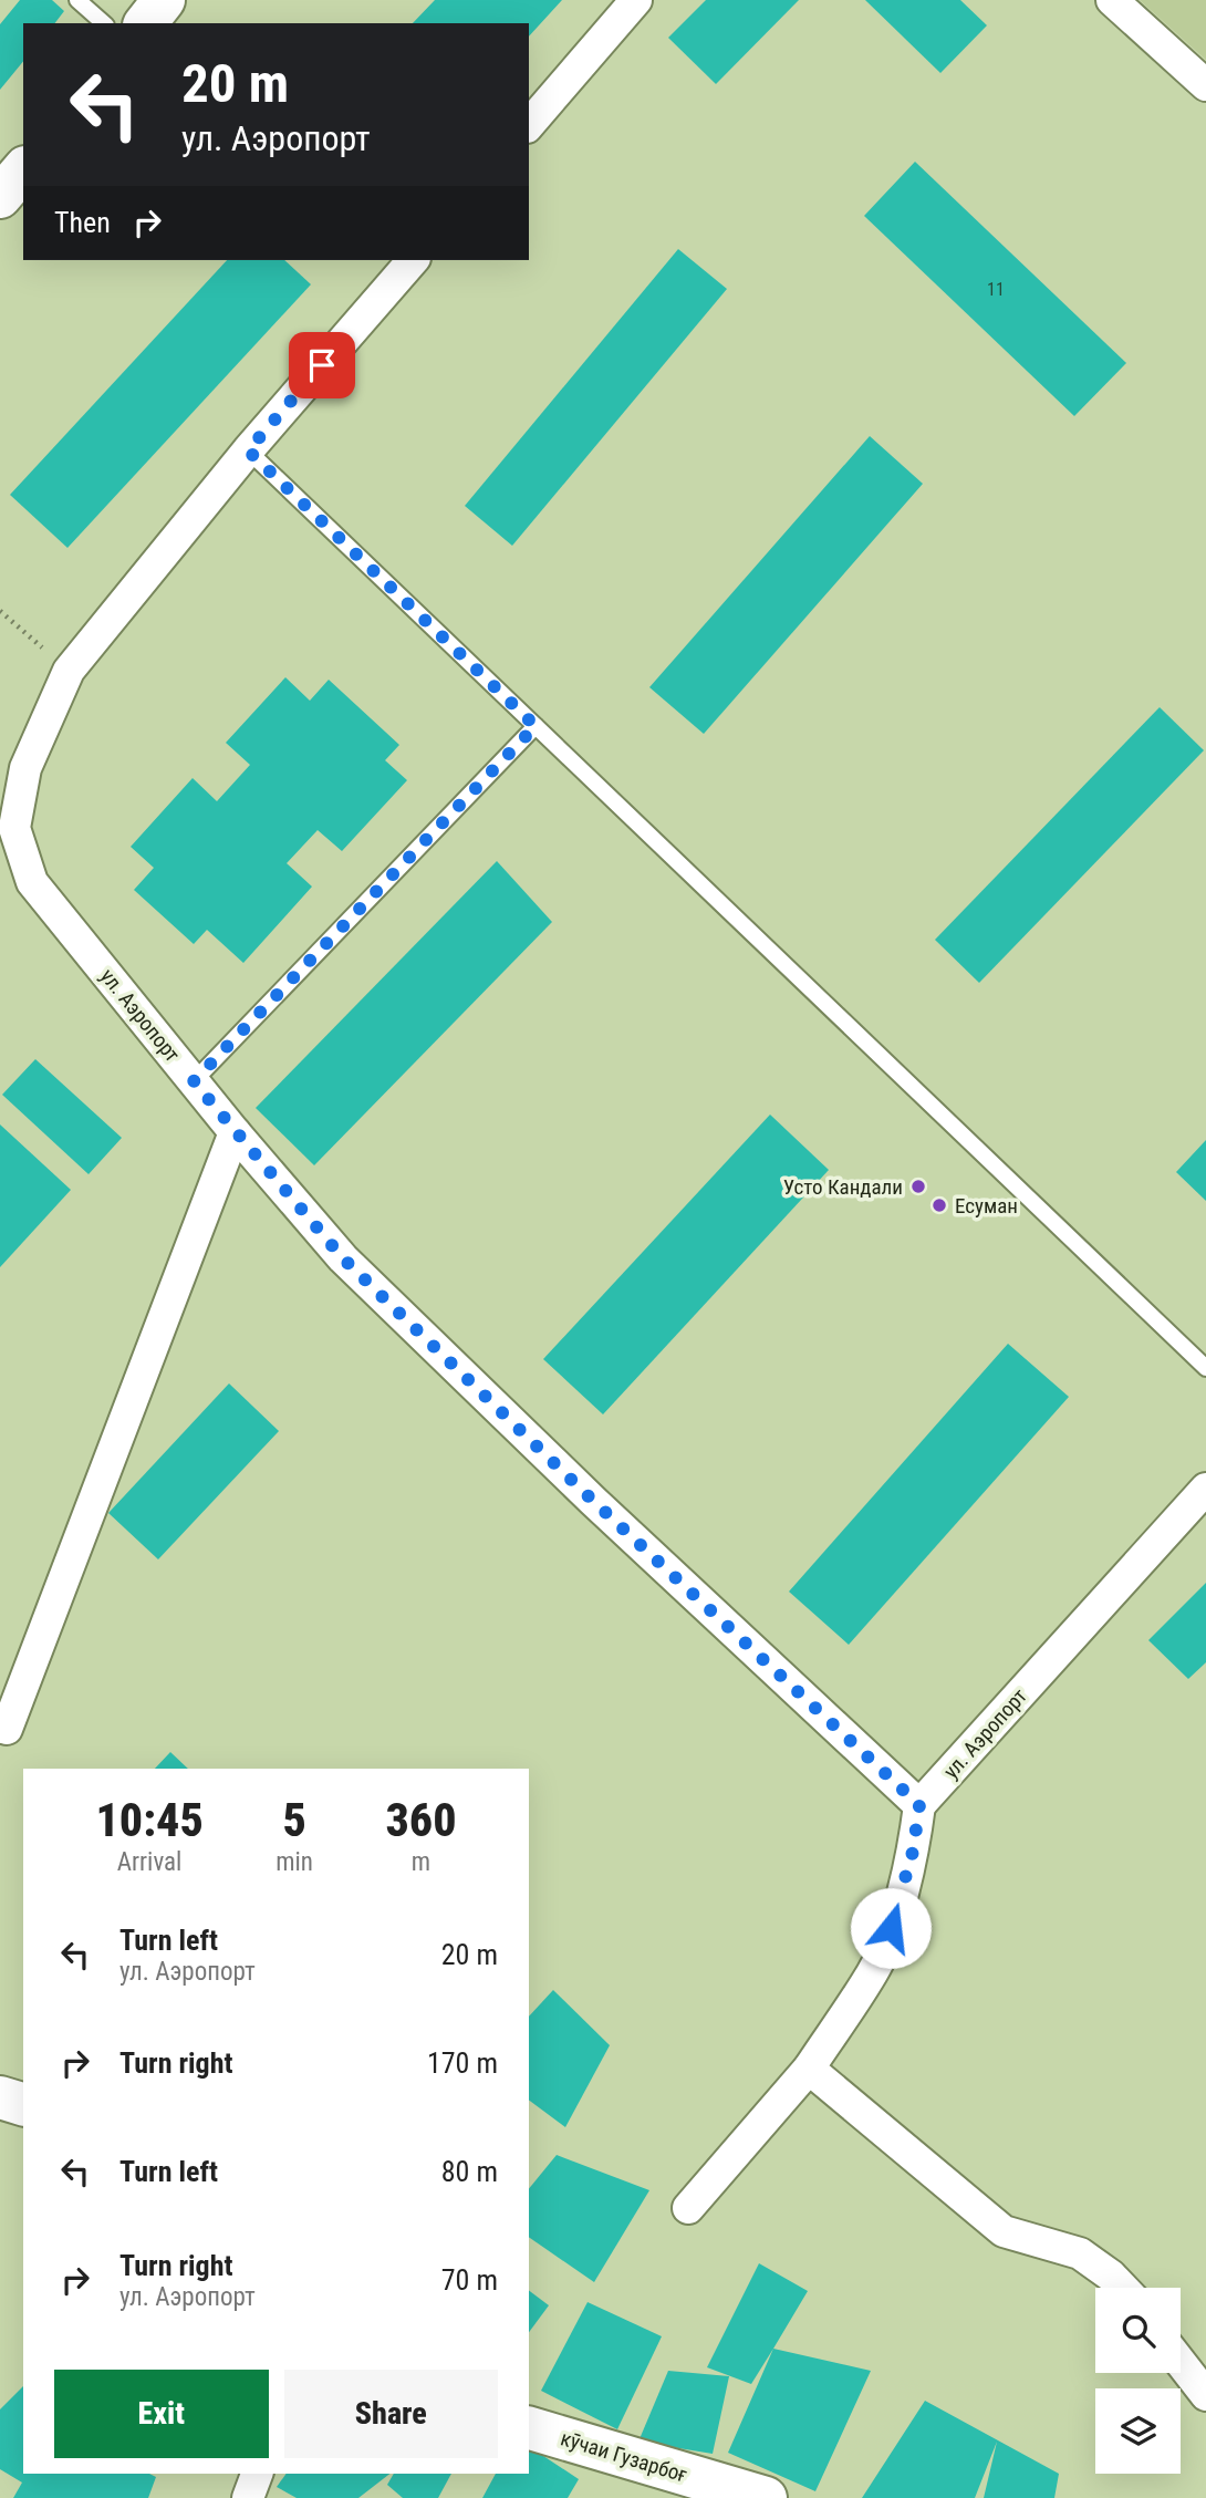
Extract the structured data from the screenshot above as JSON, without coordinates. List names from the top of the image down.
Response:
{
  "streets": {
    "street": ["ул. Аэропорт", "кӯчаи Гузарбоғ"]
  },
  "places": ["Усто Кандали", "Есуман"],
  "house_numbers": ["11"],
  "page": {
    "turn": ["20 m", "ул. Аэропорт"],
    "then": "Then",
    "eta": [
      "10:45",
      "Arrival",
      "5",
      "min",
      "360",
      "m"
    ],
    "list": [
      {
        "name": "Turn left",
        "note": "ул. Аэропорт",
        "value": "20 m"
      },
      {
        "name": "Turn right",
        "value": "170 m"
      },
      {
        "name": "Turn left",
        "value": "80 m"
      },
      {
        "name": "Turn right",
        "note": "ул. Аэропорт",
        "value": "70 m"
      }
    ],
    "buttons": ["Exit", "Share"]
  }
}
